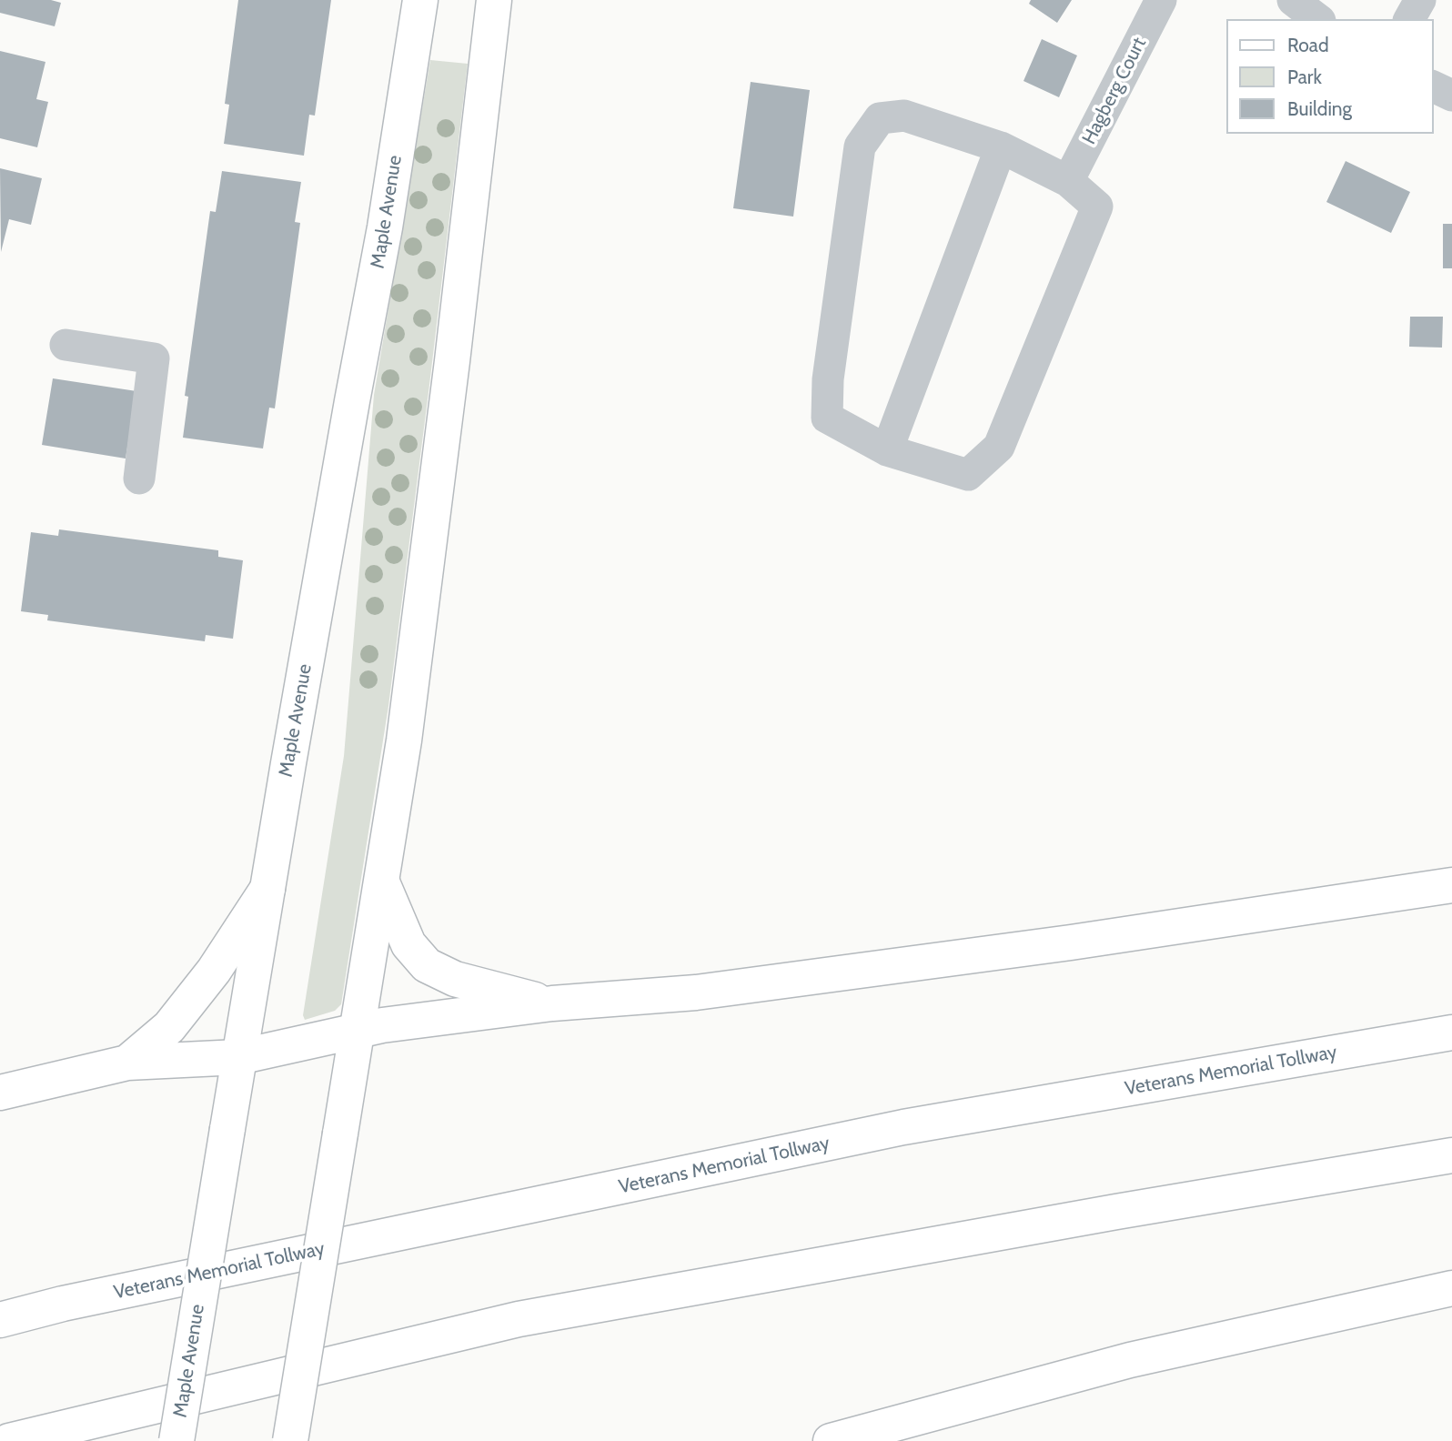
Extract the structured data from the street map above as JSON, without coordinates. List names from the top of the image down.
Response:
{
  "streets": {
    "main road": ["Maple Avenue", "Veterans Memorial Tollway"],
    "street": ["Hagberg Court"]
  },
  "legend": ["Road", "Park", "Building"]
}
